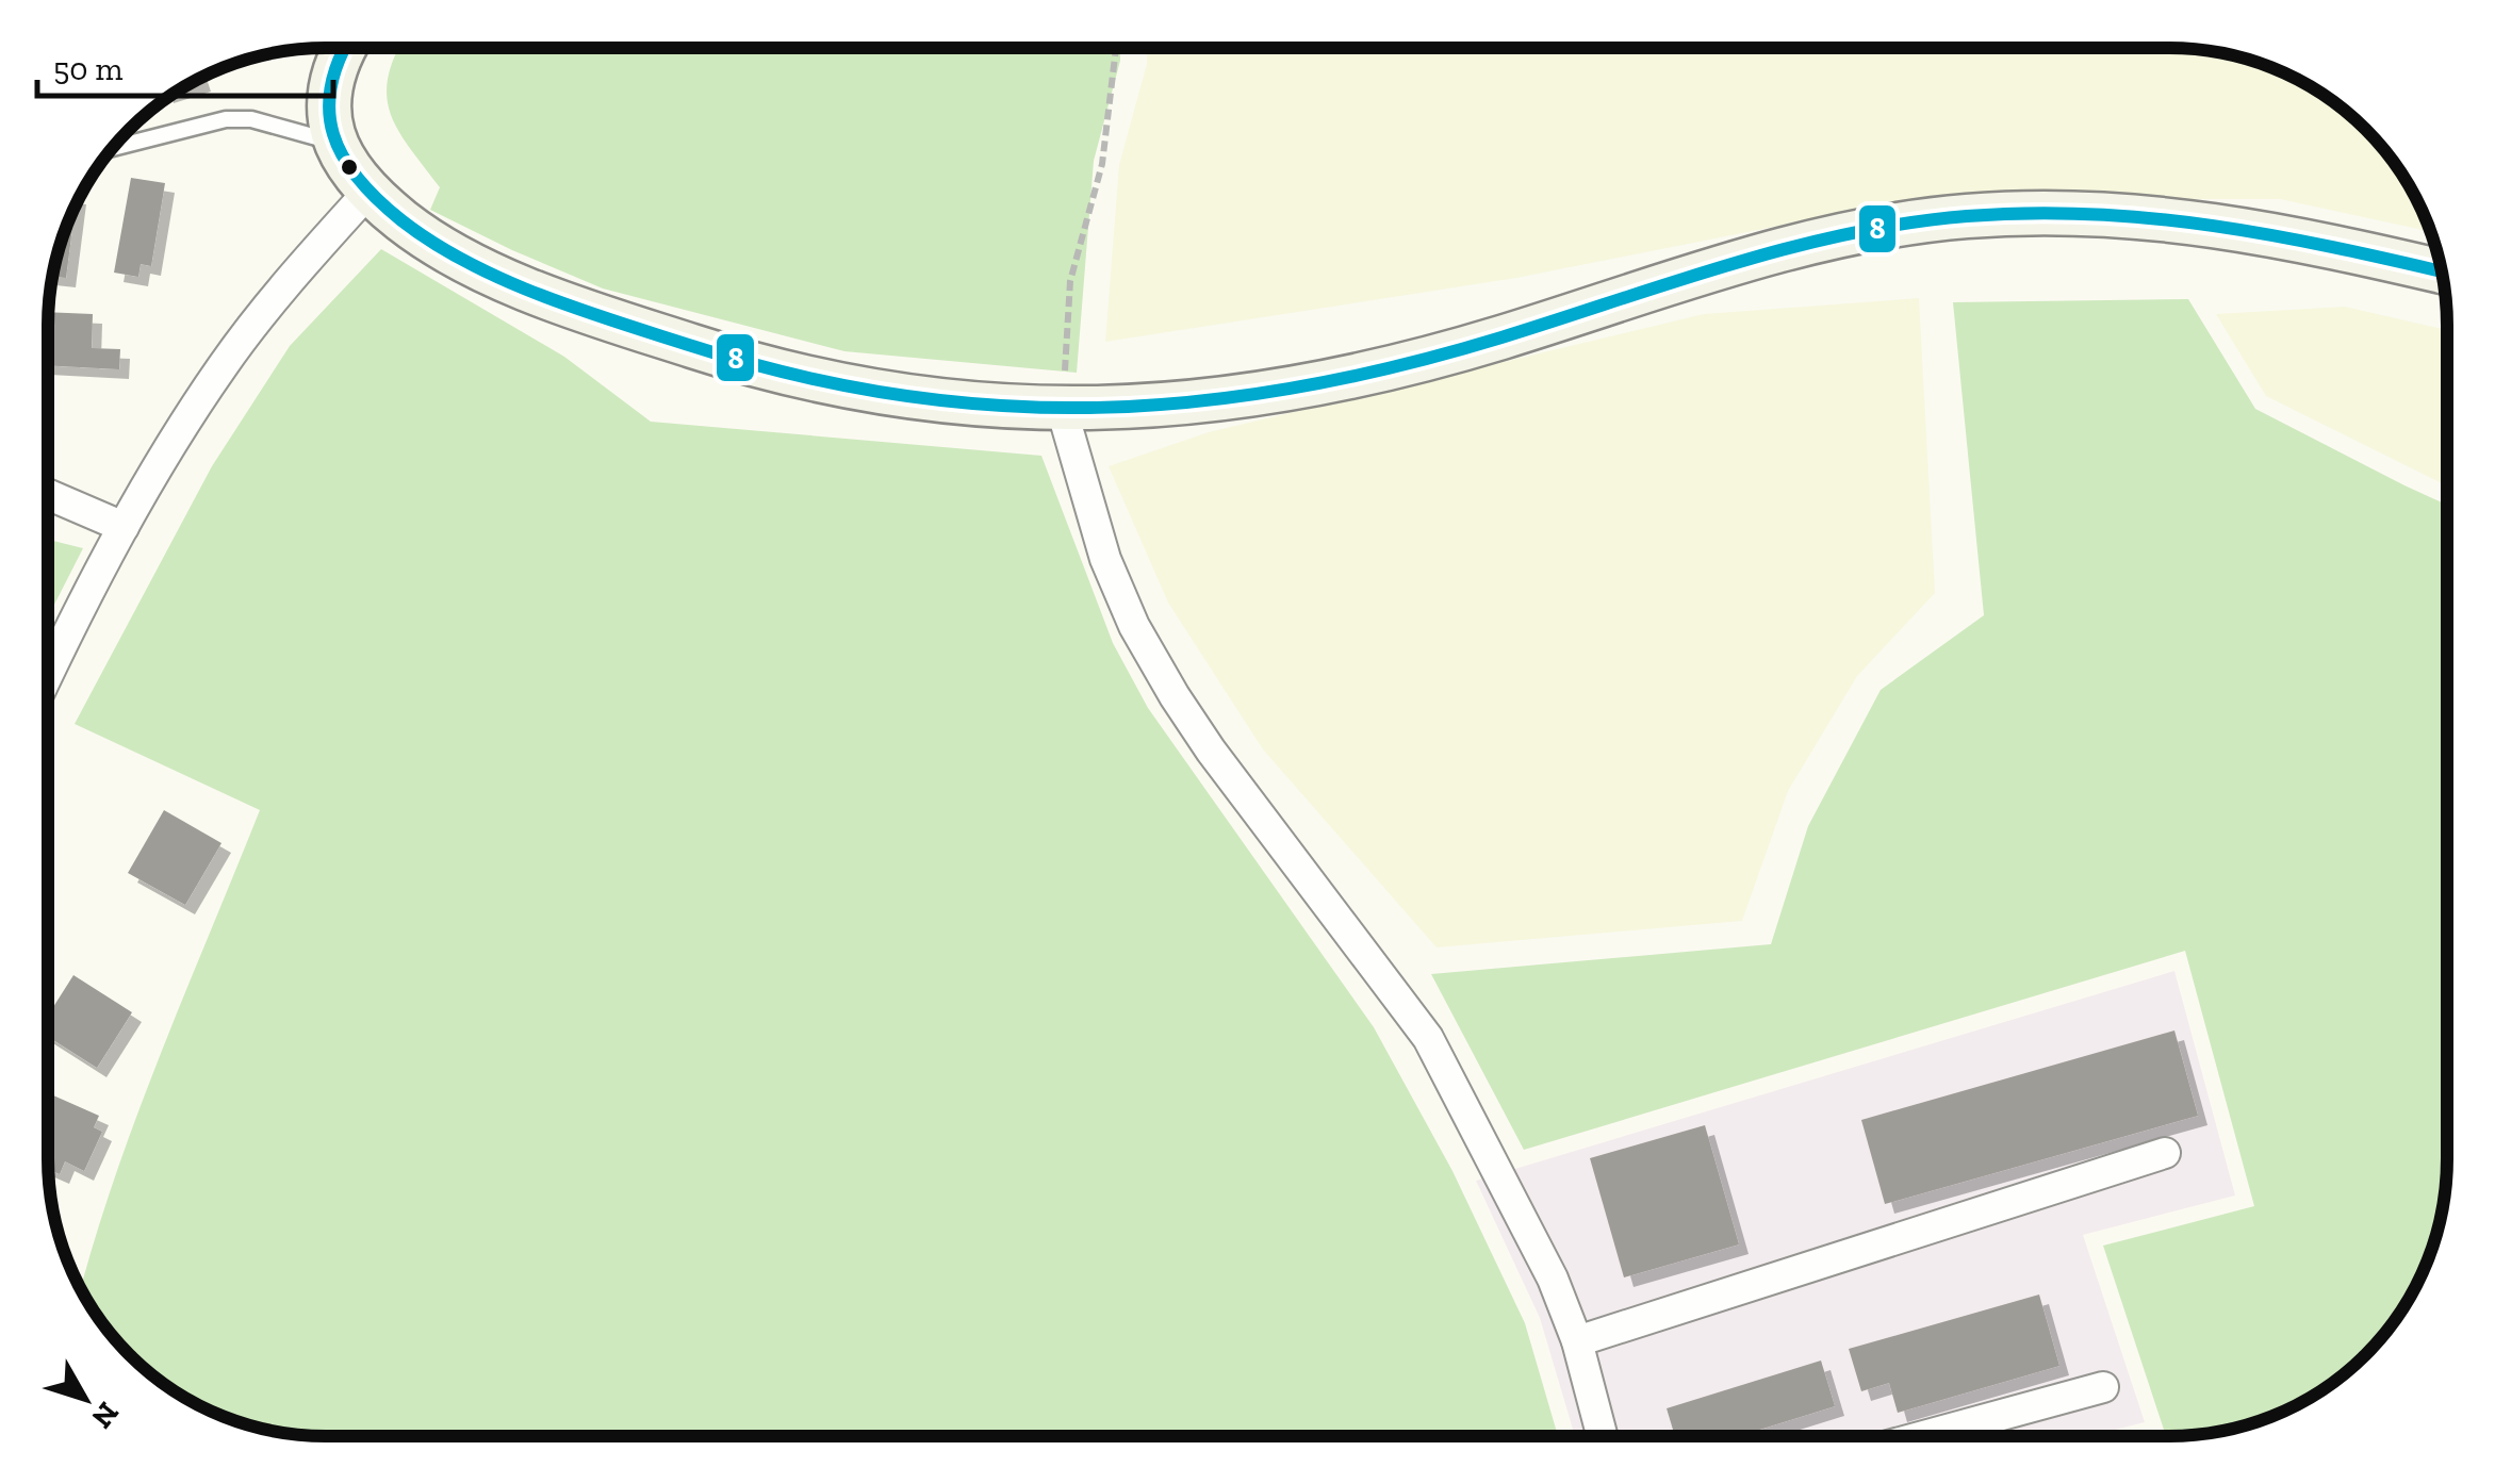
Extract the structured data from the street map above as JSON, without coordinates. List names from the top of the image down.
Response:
{
  "lines": ["transit line 8"],
  "scale_bar": "50 m",
  "north": "bottom right"
}
